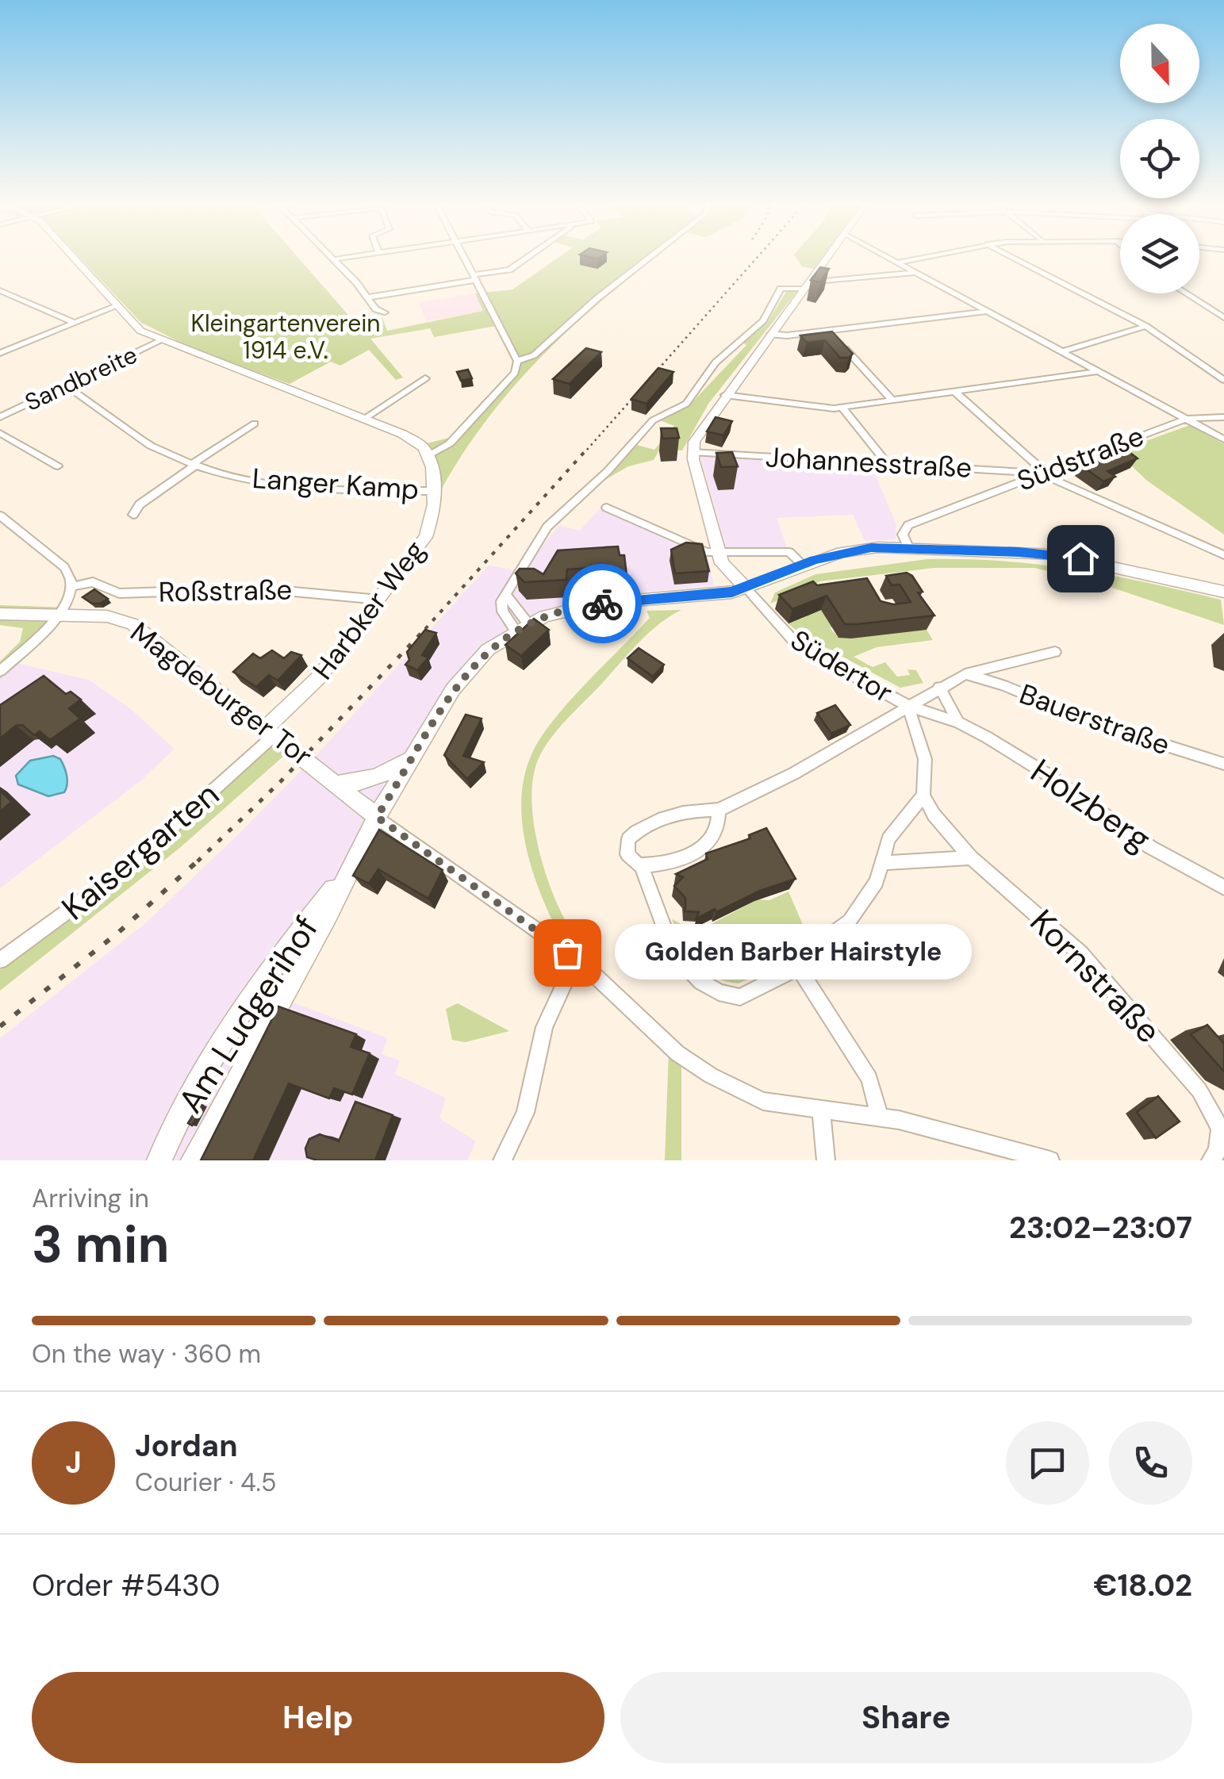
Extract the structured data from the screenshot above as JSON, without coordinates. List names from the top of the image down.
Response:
{
  "streets": {
    "main road": ["Harbker Weg", "Magdeburger Tor", "Am Ludgerihof"],
    "street": [
      "Sandbreite",
      "Südstraße",
      "Johannesstraße",
      "Langer Kamp",
      "Roßstraße",
      "Südertor",
      "Bauerstraße",
      "Holzberg",
      "Kaisergarten",
      "Kornstraße"
    ]
  },
  "crossings": [
    ["Sandbreite", "Langer Kamp"],
    ["Südstraße", "Johannesstraße"],
    ["Südstraße", "Am Ludgerihof"],
    ["Langer Kamp", "Harbker Weg"],
    ["Roßstraße", "Harbker Weg"],
    ["Harbker Weg", "Magdeburger Tor"],
    ["Harbker Weg", "Kaisergarten"],
    ["Südertor", "Holzberg"],
    ["Südertor", "Am Ludgerihof"],
    ["Magdeburger Tor", "Kaisergarten"],
    ["Magdeburger Tor", "Am Ludgerihof"]
  ],
  "parks": ["Kleingartenverein 1914 e.V."],
  "places": ["Golden Barber Hairstyle"],
  "north": "bottom",
  "page": {
    "bubble": "Golden Barber Hairstyle",
    "heading": ["3 min", "Arriving in", "23:02–23:07"],
    "panel": [
      "Jordan",
      "Courier · 4.5",
      "Order #5430",
      "€18.02"
    ],
    "bar": "On the way · 360 m",
    "round": "J",
    "buttons": ["Help", "Share"]
  }
}
